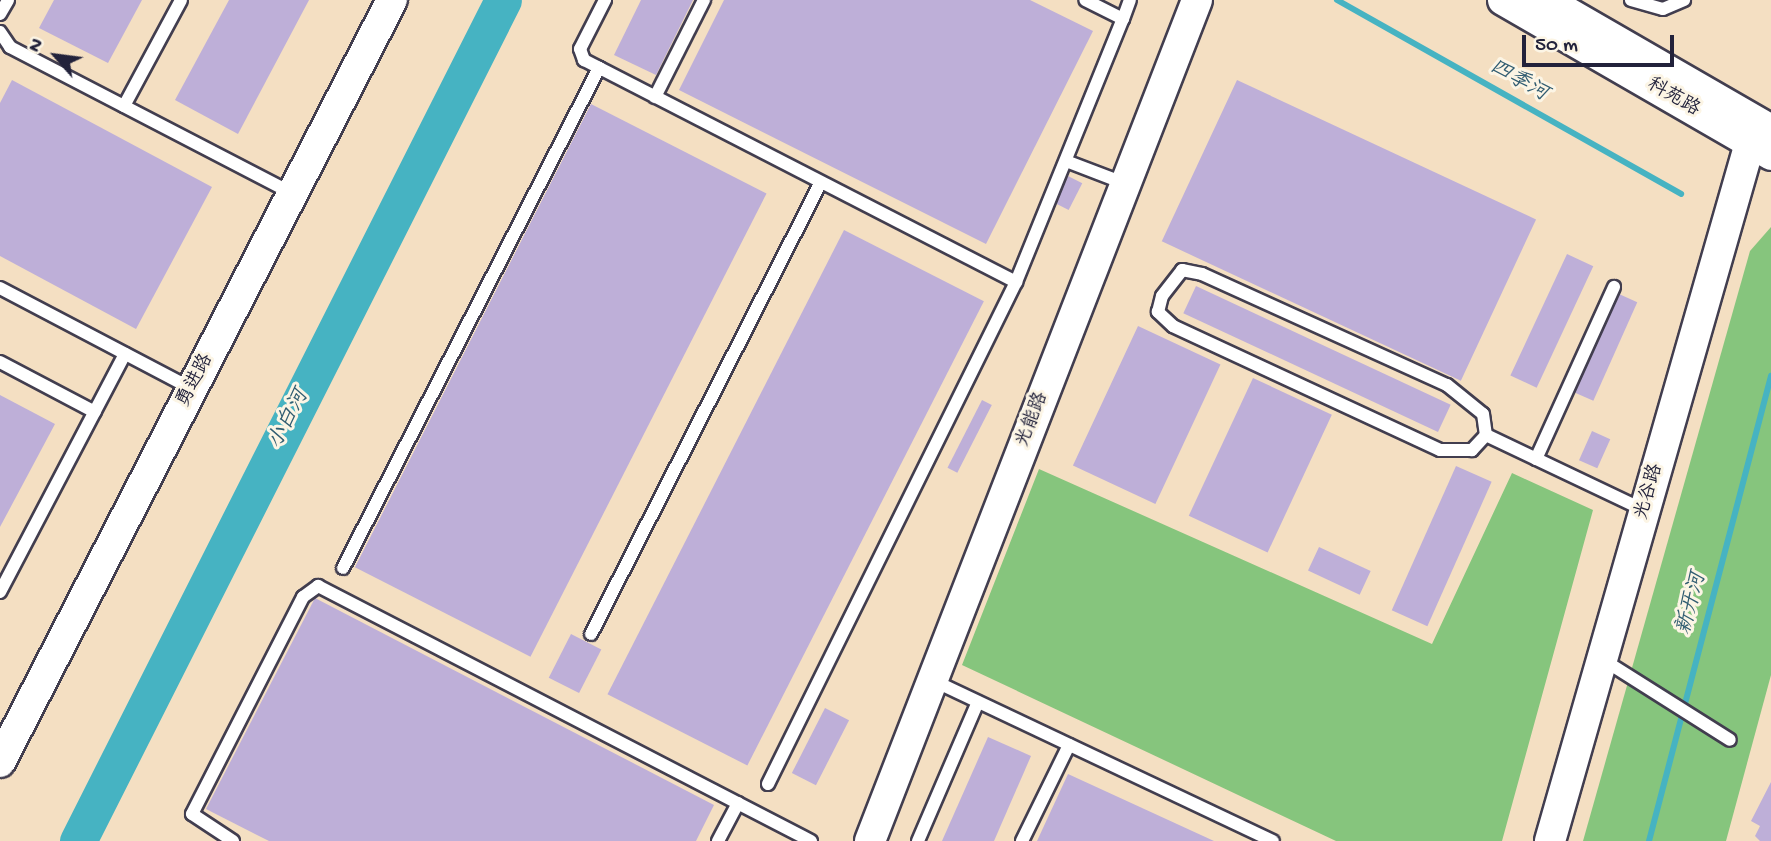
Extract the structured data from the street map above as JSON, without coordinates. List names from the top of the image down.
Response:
{
  "streets": {
    "street": [
      "科苑路",
      "勇进路",
      "光能路",
      "光谷路"
    ]
  },
  "crossings": [
    ["科苑路", "光谷路"]
  ],
  "water": ["四季河", "小白河", "新开河"],
  "scale_bar": "50 m",
  "north": "top left"
}
